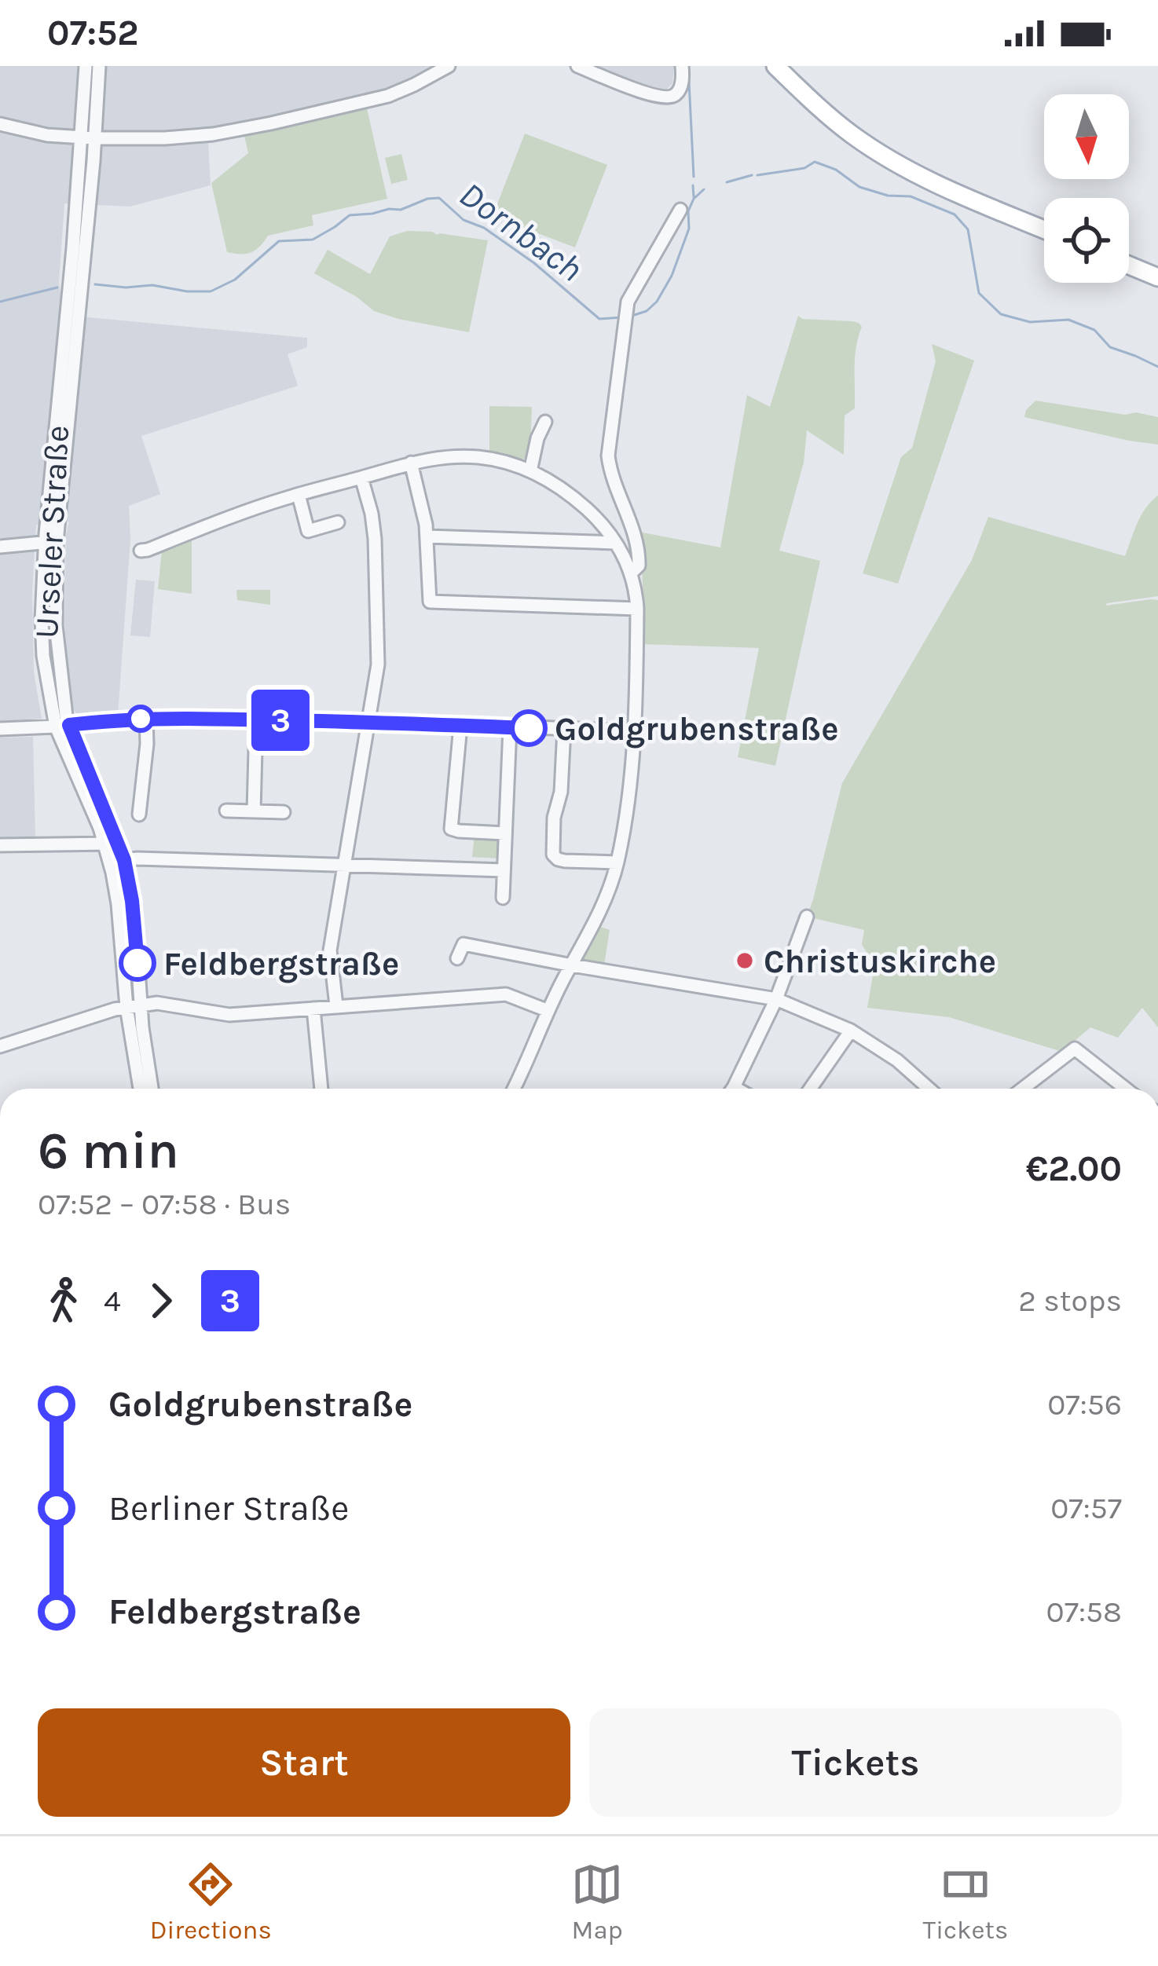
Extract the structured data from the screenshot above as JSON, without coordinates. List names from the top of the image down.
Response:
{
  "streets": {
    "street": ["Urseler Straße"]
  },
  "water": ["Dornbach"],
  "places": ["Goldgrubenstraße", "Christuskirche", "Feldbergstraße"],
  "lines": ["bus line 3"],
  "north": "bottom",
  "page": {
    "status": "07:52",
    "on_map": "3",
    "heading": ["6 min", "07:52 – 07:58 · Bus", "€2.00"],
    "legs": ["4", "3", "2 stops"],
    "list": [
      {
        "name": "Goldgrubenstraße",
        "value": "07:56"
      },
      {
        "name": "Berliner Straße",
        "value": "07:57"
      },
      {
        "name": "Feldbergstraße",
        "value": "07:58"
      }
    ],
    "buttons": ["Start", "Tickets"],
    "tabs": ["Directions", "Map", "Tickets"]
  }
}
